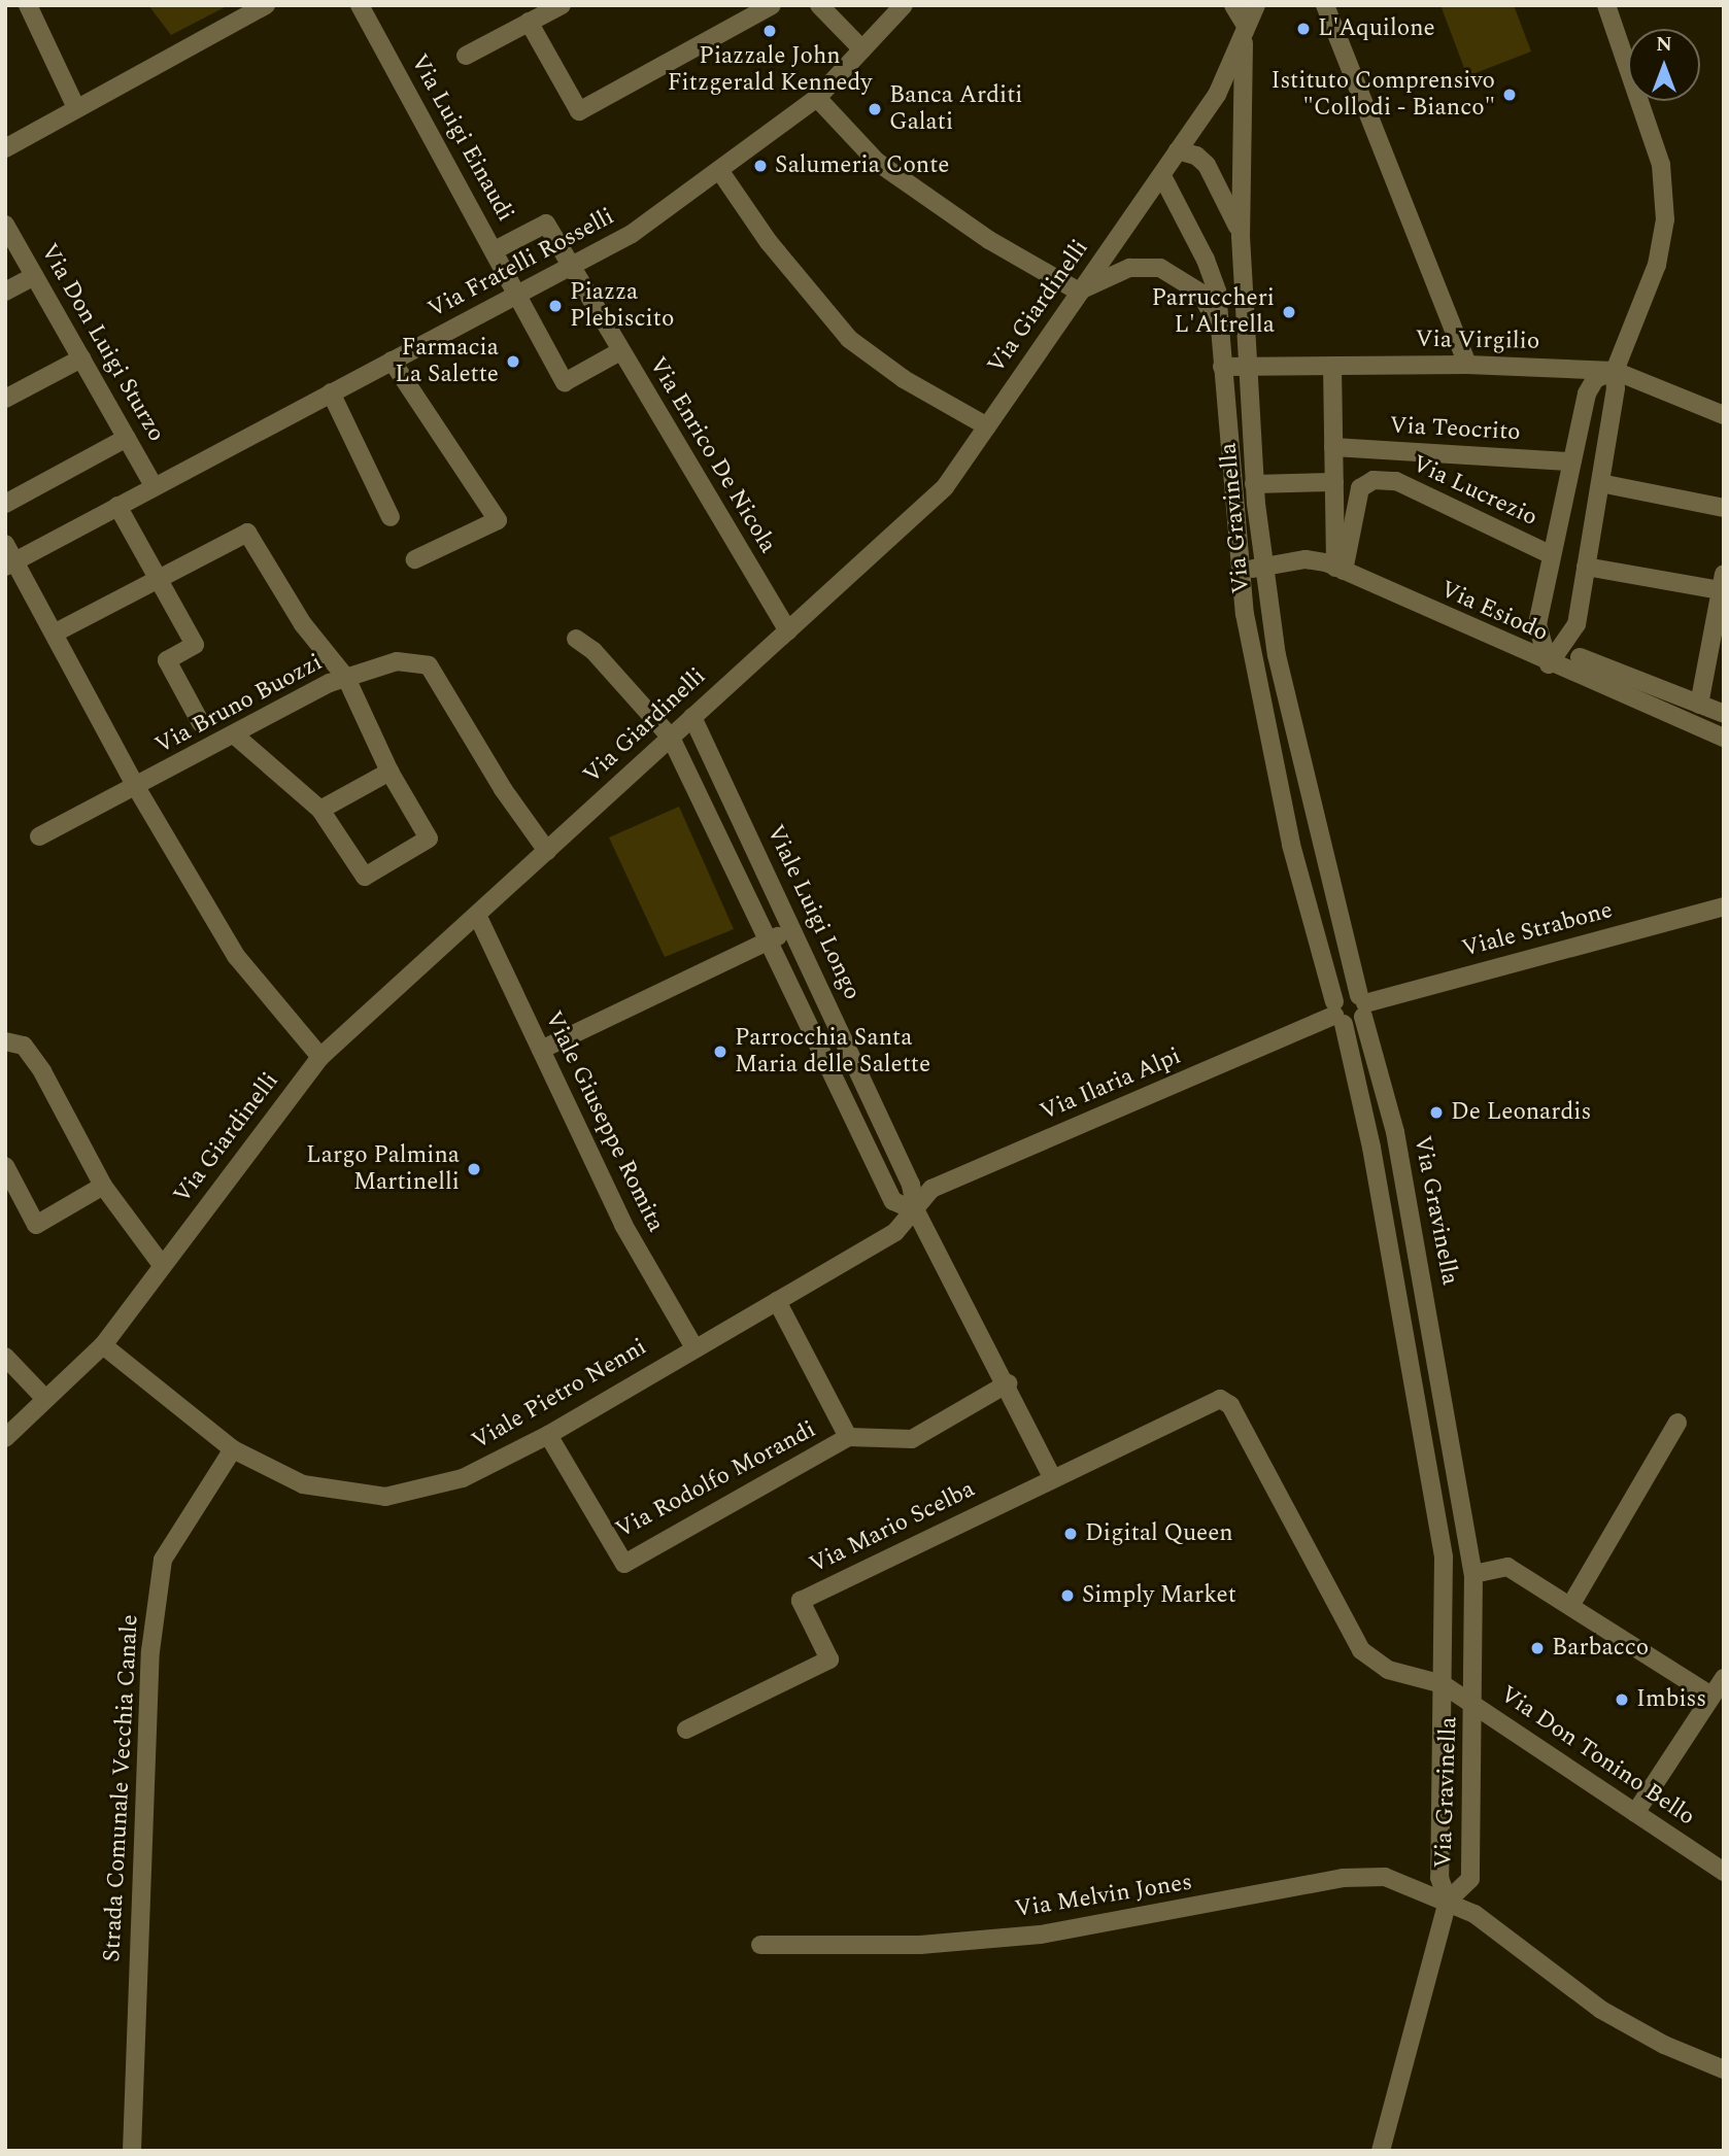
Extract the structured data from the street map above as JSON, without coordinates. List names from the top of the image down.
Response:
{
  "streets": {
    "street": [
      "Via Luigi Einaudi",
      "Via Fratelli Rosselli",
      "Via Giardinelli",
      "Via Virgilio",
      "Via Don Luigi Sturzo",
      "Via Teocrito",
      "Via Enrico De Nicola",
      "Via Lucrezio",
      "Via Gravinella",
      "Via Esiodo",
      "Via Bruno Buozzi",
      "Viale Luigi Longo",
      "Viale Strabone",
      "Via Ilaria Alpi",
      "Viale Giuseppe Romita",
      "Viale Pietro Nenni",
      "Via Rodolfo Morandi",
      "Via Mario Scelba",
      "Via Don Tonino Bello",
      "Strada Comunale Vecchia Canale",
      "Via Melvin Jones"
    ]
  },
  "crossings": [
    ["Via Luigi Einaudi", "Via Fratelli Rosselli"],
    ["Via Fratelli Rosselli", "Via Don Luigi Sturzo"],
    ["Via Fratelli Rosselli", "Via Enrico De Nicola"],
    ["Via Giardinelli", "Via Enrico De Nicola"],
    ["Via Giardinelli", "Via Gravinella"],
    ["Via Giardinelli", "Via Bruno Buozzi"],
    ["Via Giardinelli", "Viale Luigi Longo"],
    ["Via Giardinelli", "Viale Giuseppe Romita"],
    ["Via Giardinelli", "Viale Pietro Nenni"],
    ["Via Virgilio", "Via Gravinella"],
    ["Via Gravinella", "Via Esiodo"],
    ["Via Gravinella", "Viale Strabone"],
    ["Via Gravinella", "Via Ilaria Alpi"],
    ["Via Gravinella", "Via Don Tonino Bello"],
    ["Via Gravinella", "Via Melvin Jones"],
    ["Viale Luigi Longo", "Via Ilaria Alpi"],
    ["Viale Luigi Longo", "Viale Pietro Nenni"],
    ["Viale Luigi Longo", "Via Rodolfo Morandi"],
    ["Viale Luigi Longo", "Via Mario Scelba"],
    ["Viale Luigi Longo", "Via Don Tonino Bello"],
    ["Via Ilaria Alpi", "Viale Pietro Nenni"],
    ["Viale Giuseppe Romita", "Viale Pietro Nenni"],
    ["Viale Pietro Nenni", "Via Rodolfo Morandi"],
    ["Viale Pietro Nenni", "Strada Comunale Vecchia Canale"],
    ["Via Mario Scelba", "Via Don Tonino Bello"]
  ],
  "places": [
    "L'Aquilone",
    "Piazzale John Fitzgerald Kennedy",
    "Istituto Comprensivo \"Collodi - Bianco\"",
    "Banca Arditi Galati",
    "Salumeria Conte",
    "Piazza Plebiscito",
    "Parruccheri L'Altrella",
    "Farmacia La Salette",
    "Parrocchia Santa Maria delle Salette",
    "De Leonardis",
    "Largo Palmina Martinelli",
    "Digital Queen",
    "Simply Market",
    "Barbacco",
    "Imbiss"
  ],
  "north": "top"
}
